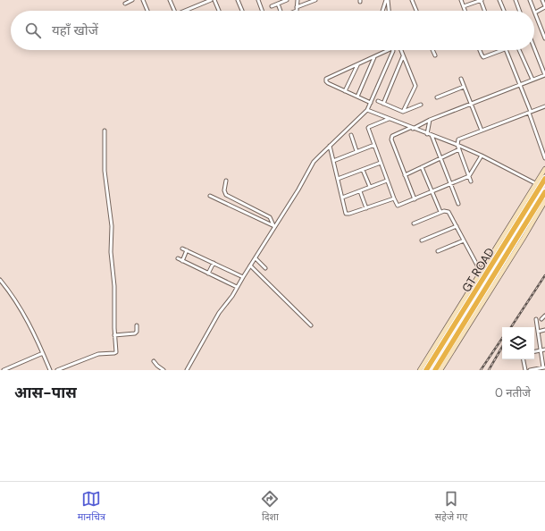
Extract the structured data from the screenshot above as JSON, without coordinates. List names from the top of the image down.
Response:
{
  "streets": {
    "highway": ["GT ROAD"]
  },
  "page": {
    "search": "यहाँ खोजें",
    "heading": ["आस-पास", "0 नतीजे"],
    "nav": ["मानचित्र", "दिशा", "सहेजे गए"]
  }
}
